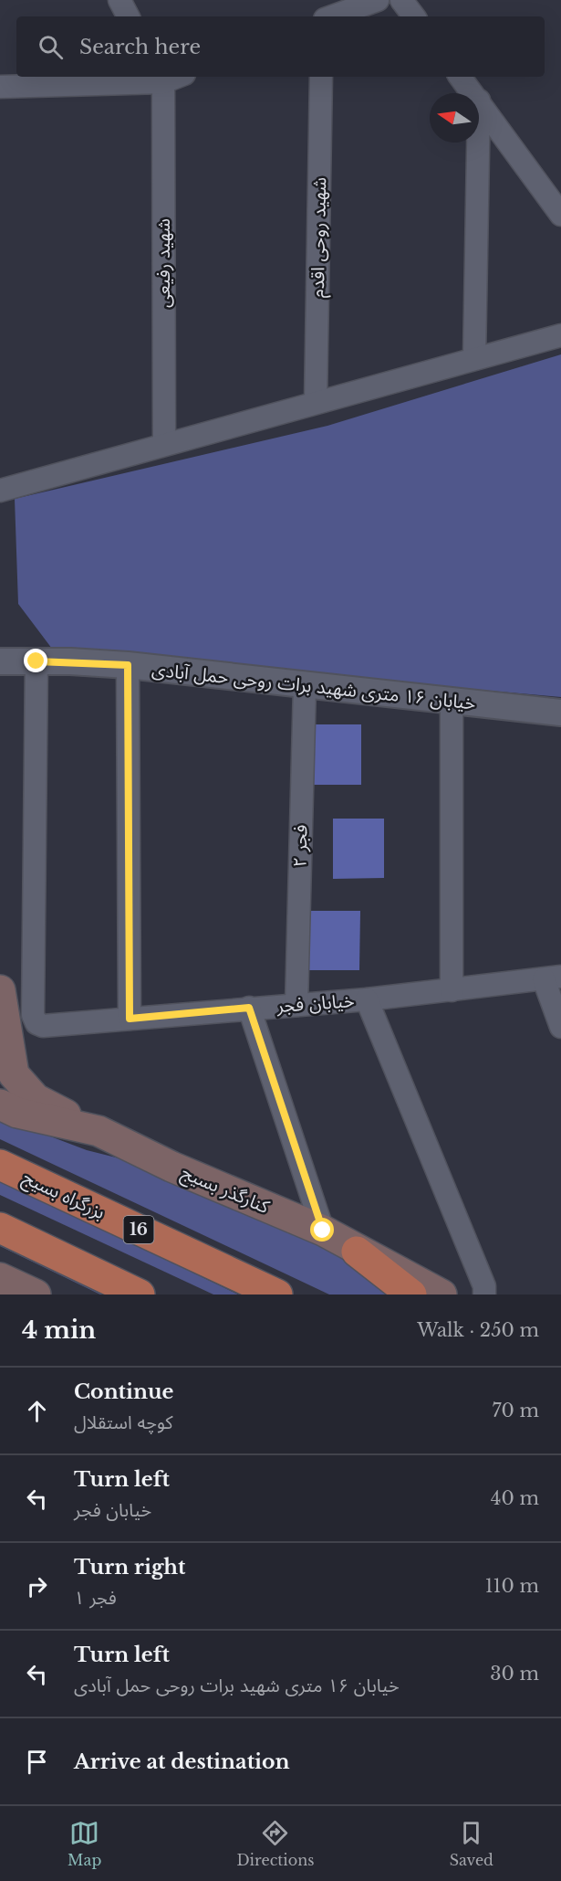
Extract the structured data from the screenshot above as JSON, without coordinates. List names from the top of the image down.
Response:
{
  "streets": {
    "highway": ["بزرگراه بسیج", "16"],
    "main road": ["کنارگذر بسیج"],
    "street": [
      "شهید روحی اقدم",
      "شهید رفیعی",
      "خیابان ۱۶ متری شهید برات روحی حمل آبادی",
      "فجر ۲",
      "خیابان فجر"
    ]
  },
  "crossings": [
    ["خیابان ۱۶ متری شهید برات روحی حمل آبادی", "فجر ۲"],
    ["خیابان ۱۶ متری شهید برات روحی حمل آبادی", "خیابان فجر"],
    ["فجر ۲", "خیابان فجر"]
  ],
  "north": "left",
  "page": {
    "search": "Search here",
    "heading": ["4 min", "Walk · 250 m"],
    "list": [
      ["Continue", "کوچه استقلال", "70 m"],
      ["Turn left", "خیابان فجر", "40 m"],
      ["Turn right", "فجر ۱", "110 m"],
      ["Turn left", "خیابان ۱۶ متری شهید برات روحی حمل آبادی", "30 m"],
      "Arrive at destination"
    ],
    "nav": ["Map", "Directions", "Saved"]
  }
}
